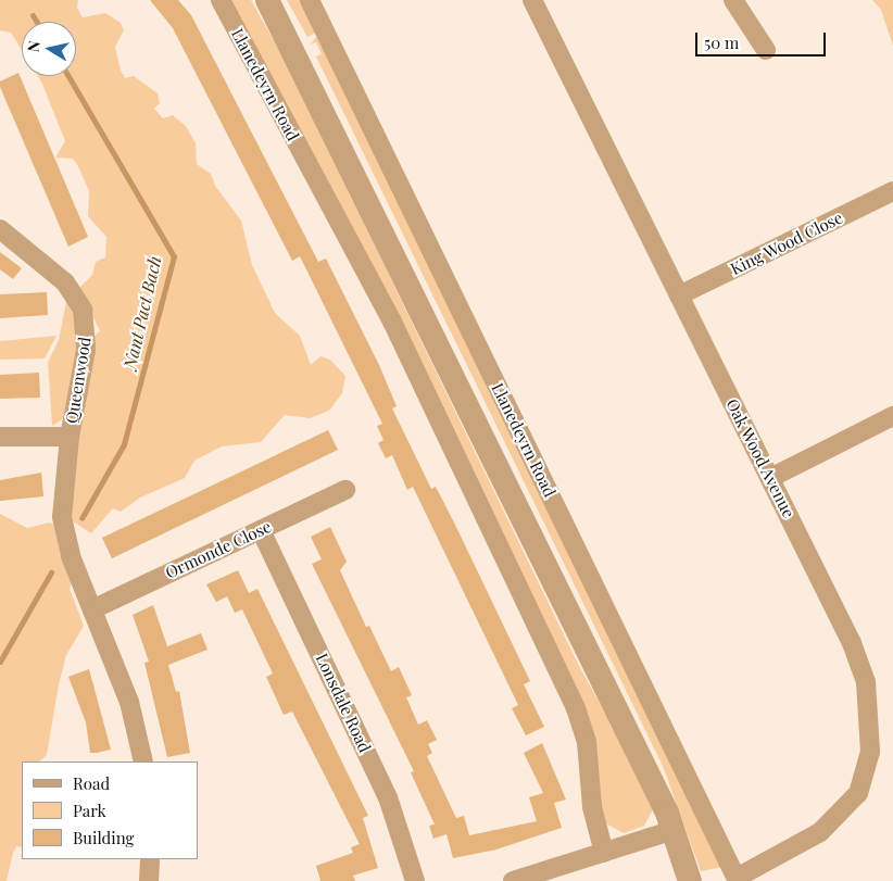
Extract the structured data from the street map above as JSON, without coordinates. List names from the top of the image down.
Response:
{
  "streets": {
    "street": [
      "Llanedeyrn Road",
      "King Wood Close",
      "Queenwood",
      "Oak Wood Avenue",
      "Ormonde Close",
      "Lonsdale Road"
    ]
  },
  "crossings": [
    ["Llanedeyrn Road", "Oak Wood Avenue"],
    ["King Wood Close", "Oak Wood Avenue"],
    ["Queenwood", "Ormonde Close"],
    ["Ormonde Close", "Lonsdale Road"]
  ],
  "water": ["Nant Pact Bach"],
  "legend": ["Road", "Park", "Building"],
  "scale_bar": "50 m",
  "north": "left"
}
